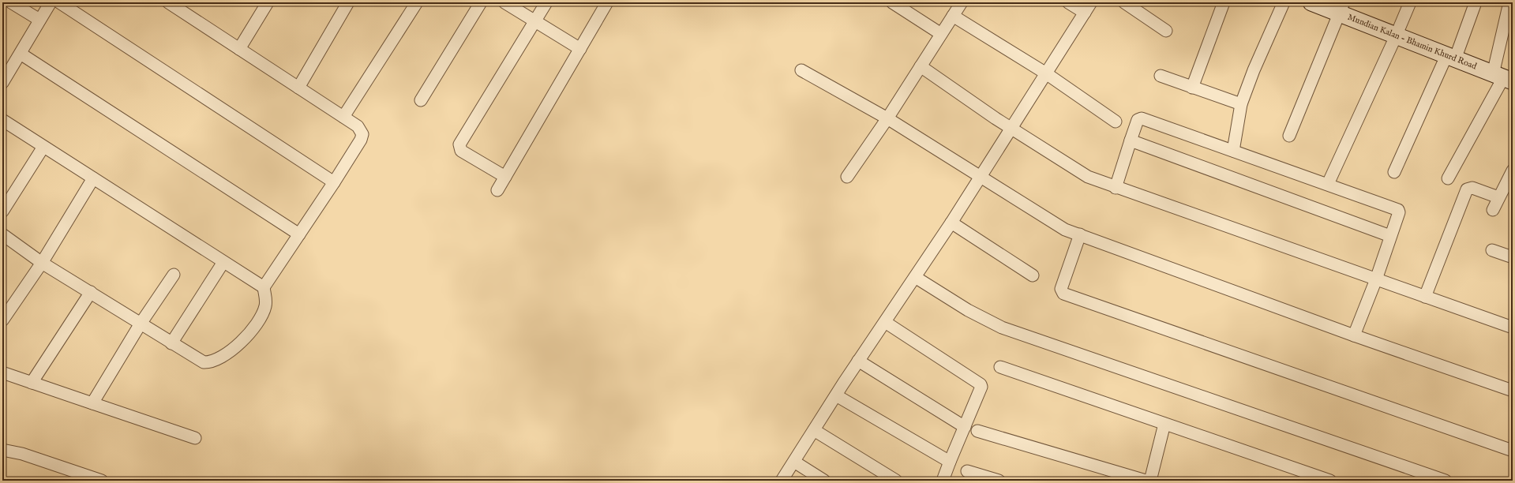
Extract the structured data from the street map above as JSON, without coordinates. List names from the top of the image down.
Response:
{
  "streets": {
    "street": ["Mundian Kalan - Bhamin Khurd Road"]
  }
}
